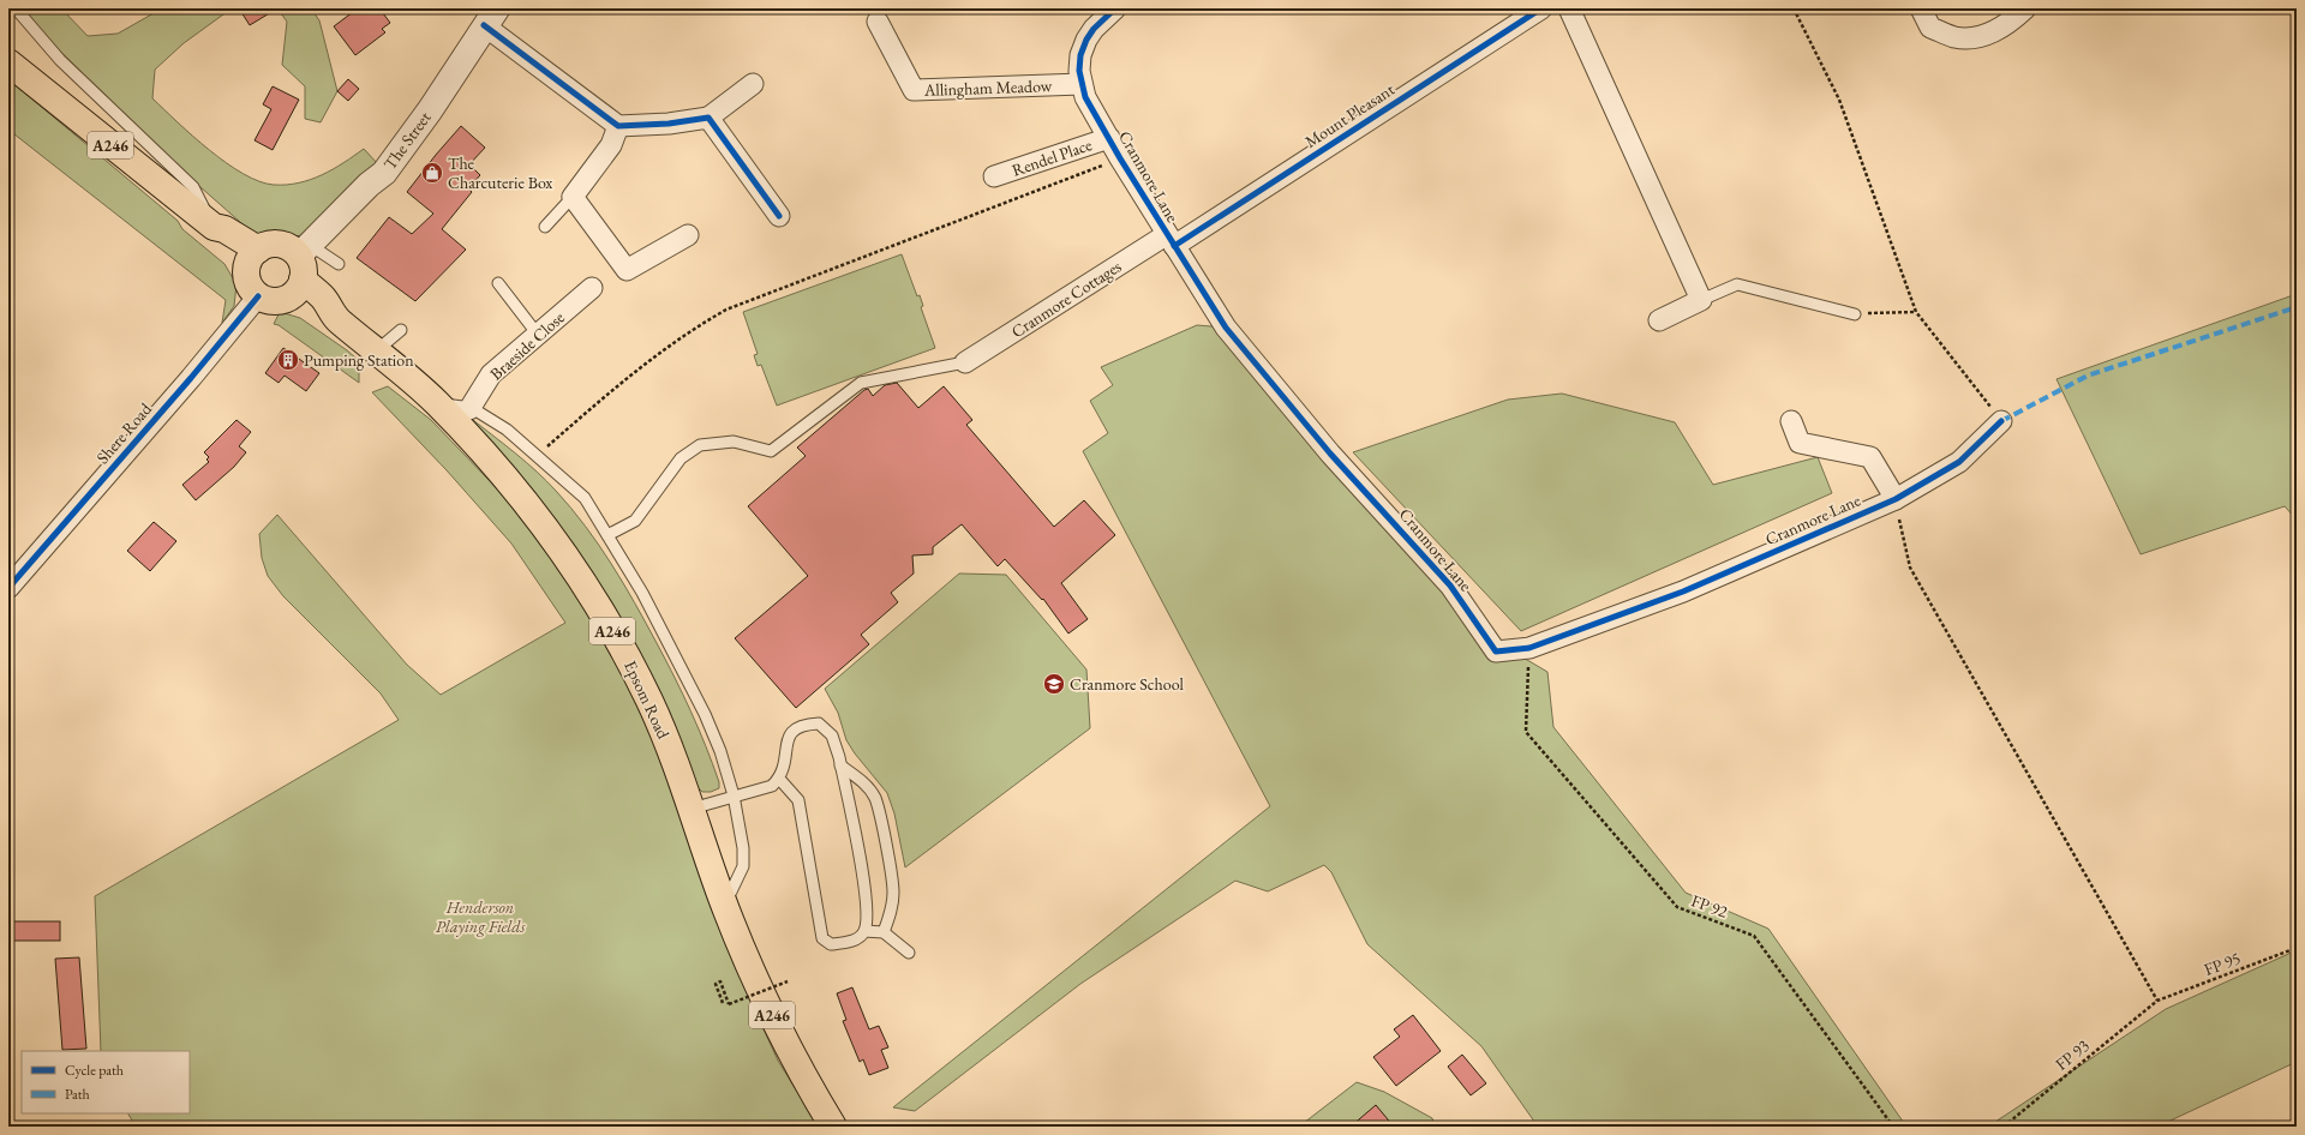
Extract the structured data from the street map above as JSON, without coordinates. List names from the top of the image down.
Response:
{
  "streets": {
    "main road": ["A246", "Epsom Road"],
    "street": [
      "Allingham Meadow",
      "Mount Pleasant",
      "The Street",
      "Rendel Place",
      "Cranmore Lane",
      "Cranmore Cottages",
      "Braeside Close",
      "Shere Road"
    ],
    "path": ["FP 92", "FP 95", "FP 93"]
  },
  "crossings": [
    ["Allingham Meadow", "Cranmore Lane"],
    ["Mount Pleasant", "Cranmore Lane"],
    ["Mount Pleasant", "Cranmore Cottages"],
    ["The Street", "A246"],
    ["The Street", "Shere Road"],
    ["The Street", "Epsom Road"],
    ["A246", "Shere Road"],
    ["A246", "Epsom Road"],
    ["Rendel Place", "Cranmore Lane"],
    ["Cranmore Lane", "Cranmore Cottages"],
    ["Cranmore Lane", "FP 92"],
    ["Shere Road", "Epsom Road"],
    ["FP 95", "FP 93"]
  ],
  "parks": ["Henderson Playing Fields"],
  "places": {
    "shop": ["The Charcuterie Box"],
    "building": ["Pumping Station"],
    "school or university": ["Cranmore School"]
  },
  "legend": ["Cycle path", "Path"]
}
